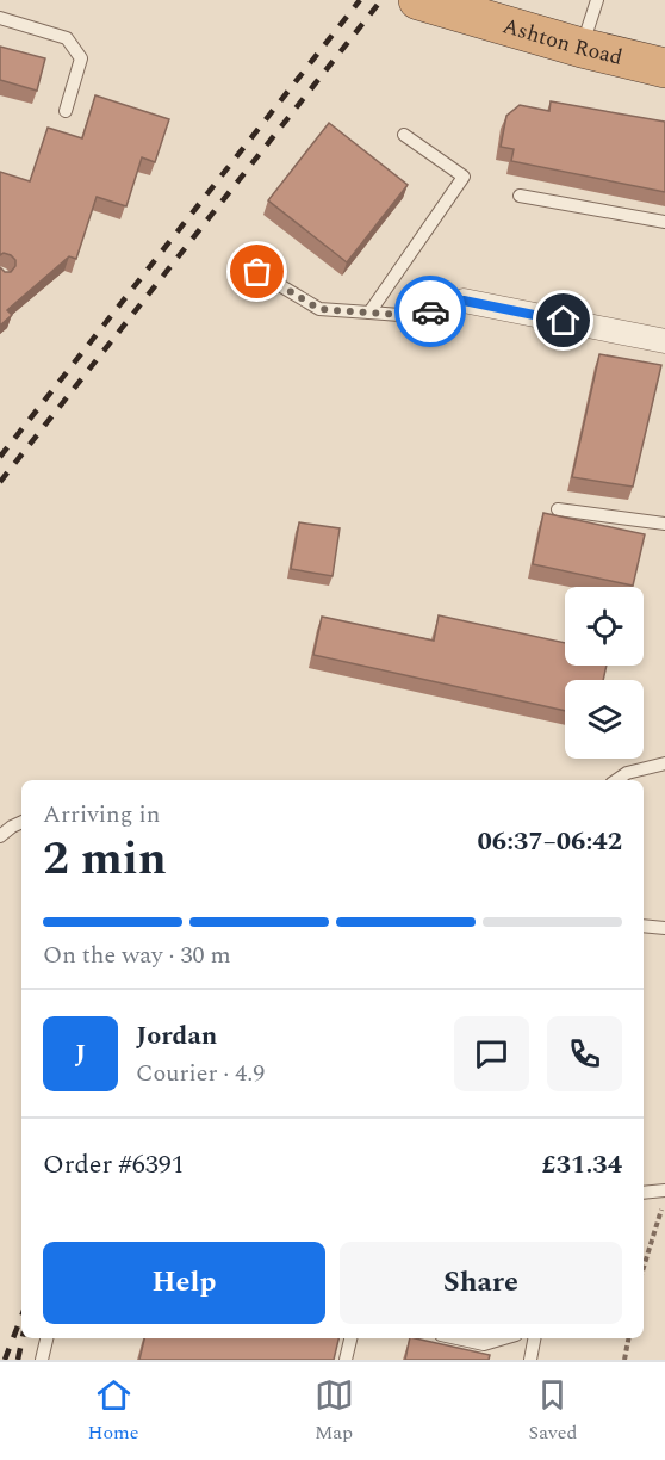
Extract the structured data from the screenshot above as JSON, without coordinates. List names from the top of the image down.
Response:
{
  "streets": {
    "highway": ["Ashton Road"]
  },
  "page": {
    "heading": ["2 min", "Arriving in", "06:37–06:42"],
    "panel": [
      "Jordan",
      "Courier · 4.9",
      "Order #6391",
      "£31.34"
    ],
    "bar": "On the way · 30 m",
    "round": "J",
    "buttons": ["Help", "Share"],
    "tabs": ["Home", "Map", "Saved"]
  }
}
